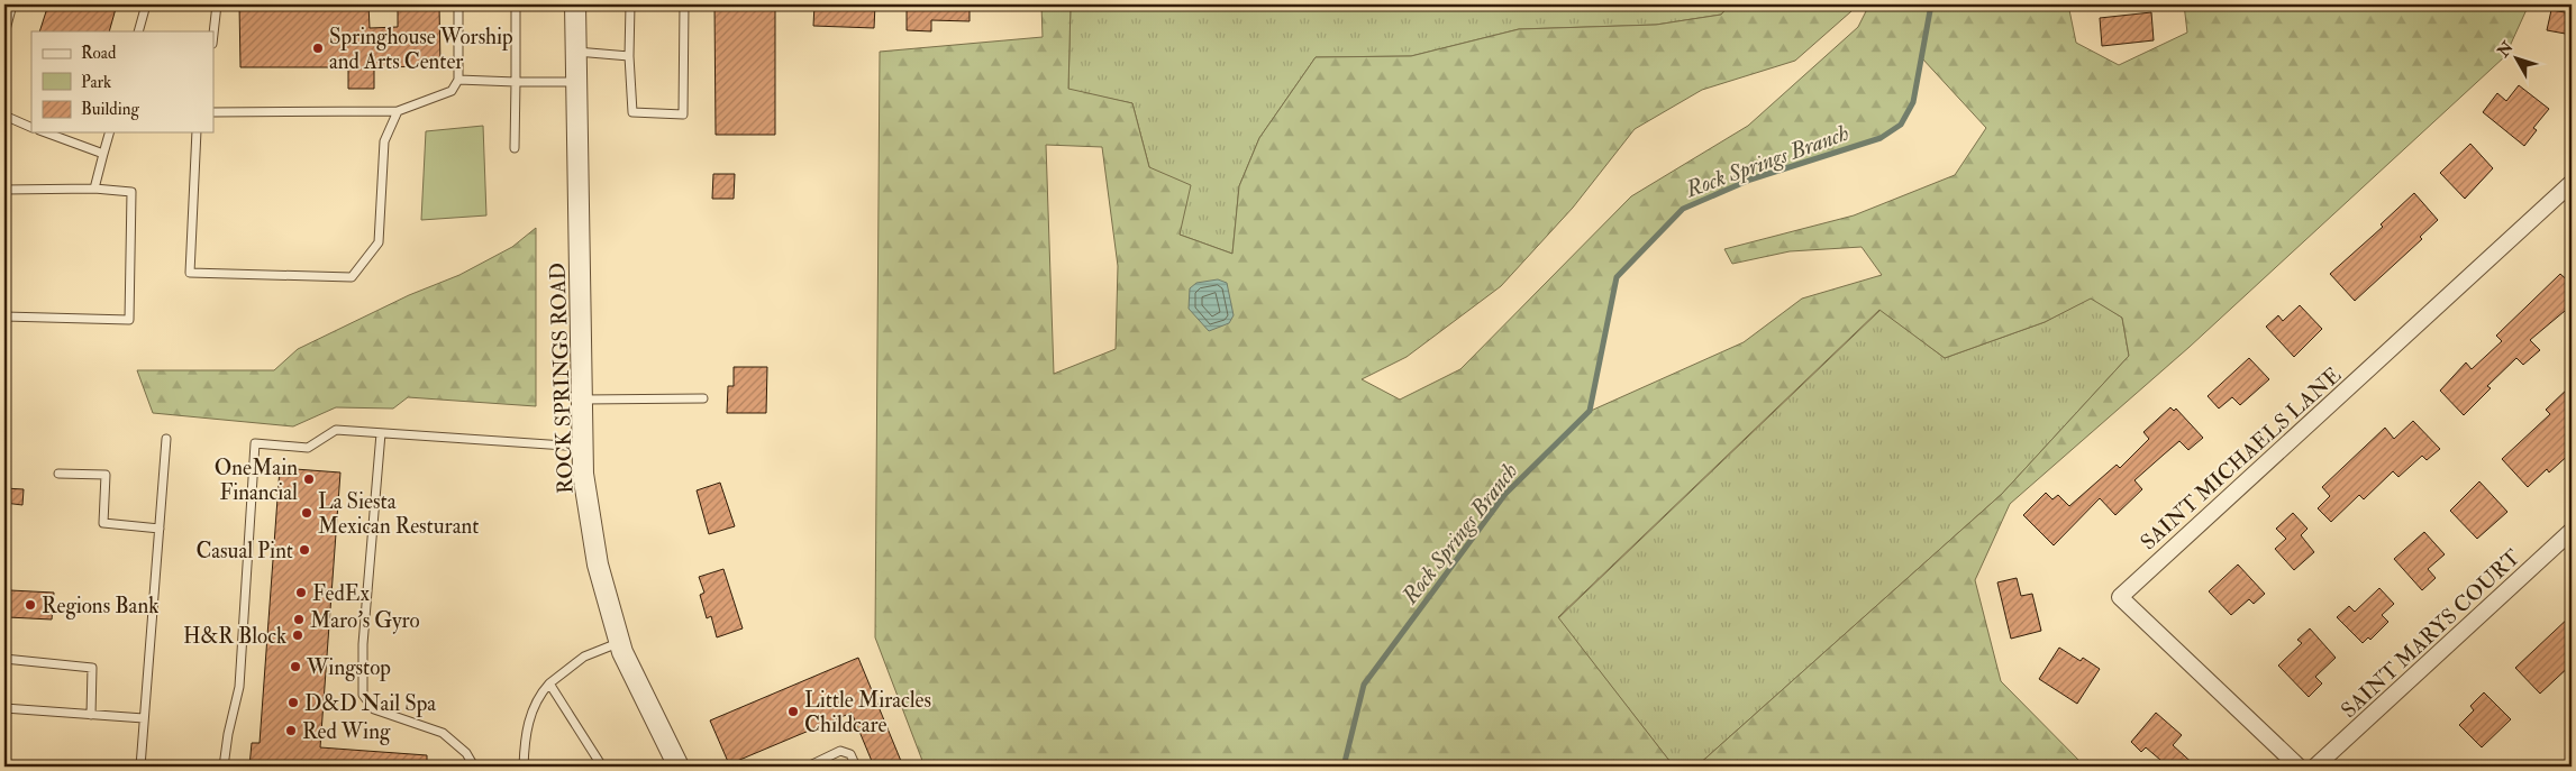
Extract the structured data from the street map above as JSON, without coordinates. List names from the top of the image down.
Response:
{
  "streets": {
    "street": ["ROCK SPRINGS ROAD", "SAINT MICHAELS LANE", "SAINT MARYS COURT"]
  },
  "water": ["Rock Springs Branch"],
  "places": [
    "Springhouse Worship and Arts Center",
    "OneMain Financial",
    "La Siesta Mexican Resturant",
    "Casual Pint",
    "FedEx",
    "Regions Bank",
    "Maro's Gyro",
    "H&R Block",
    "Wingstop",
    "D&D Nail Spa",
    "Little Miracles Childcare",
    "Red Wing"
  ],
  "legend": ["Road", "Park", "Building"],
  "north": "top left"
}
